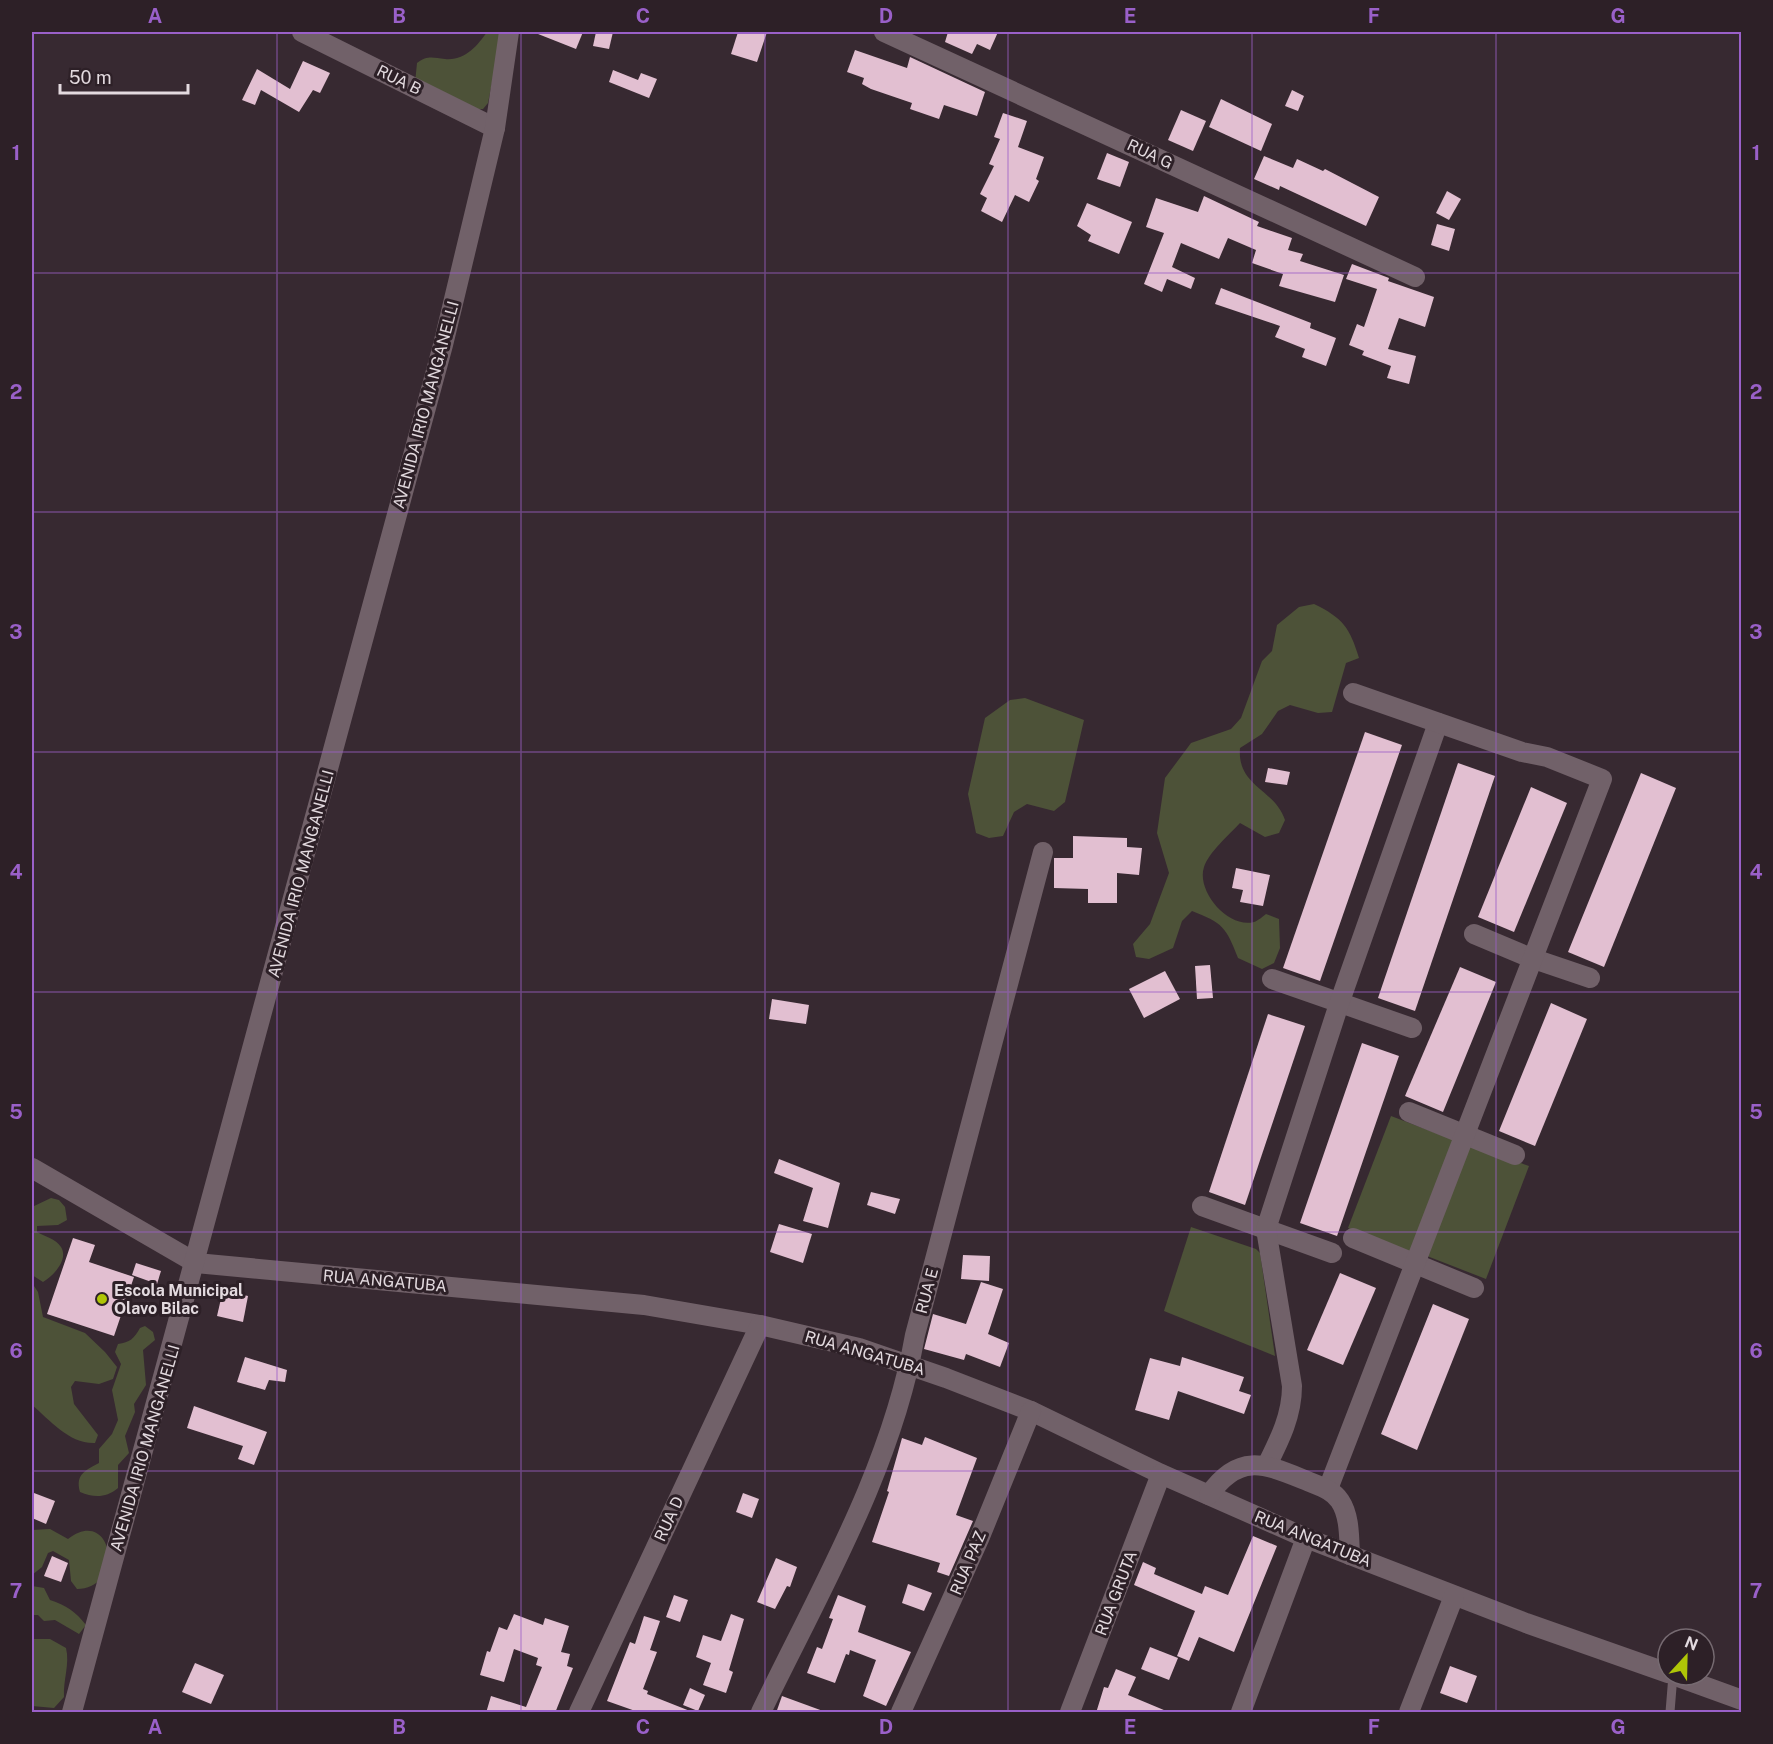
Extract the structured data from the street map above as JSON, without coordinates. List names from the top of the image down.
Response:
{
  "streets": {
    "street": [
      "RUA B",
      "RUA G",
      "AVENIDA IRIO MANGANELLI",
      "RUA ANGATUBA",
      "RUA E",
      "RUA D",
      "RUA PAZ",
      "RUA GRUTA"
    ]
  },
  "crossings": [
    ["RUA B", "AVENIDA IRIO MANGANELLI"],
    ["AVENIDA IRIO MANGANELLI", "RUA ANGATUBA"],
    ["RUA ANGATUBA", "RUA E"],
    ["RUA ANGATUBA", "RUA D"],
    ["RUA ANGATUBA", "RUA PAZ"],
    ["RUA ANGATUBA", "RUA GRUTA"]
  ],
  "places": ["Escola Municipal Olavo Bilac"],
  "scale_bar": "50 m",
  "north": "top",
  "grid": {
    "columns": [
      "A",
      "B",
      "C",
      "D",
      "E",
      "F",
      "G"
    ],
    "rows": [
      "1",
      "2",
      "3",
      "4",
      "5",
      "6",
      "7"
    ]
  }
}
